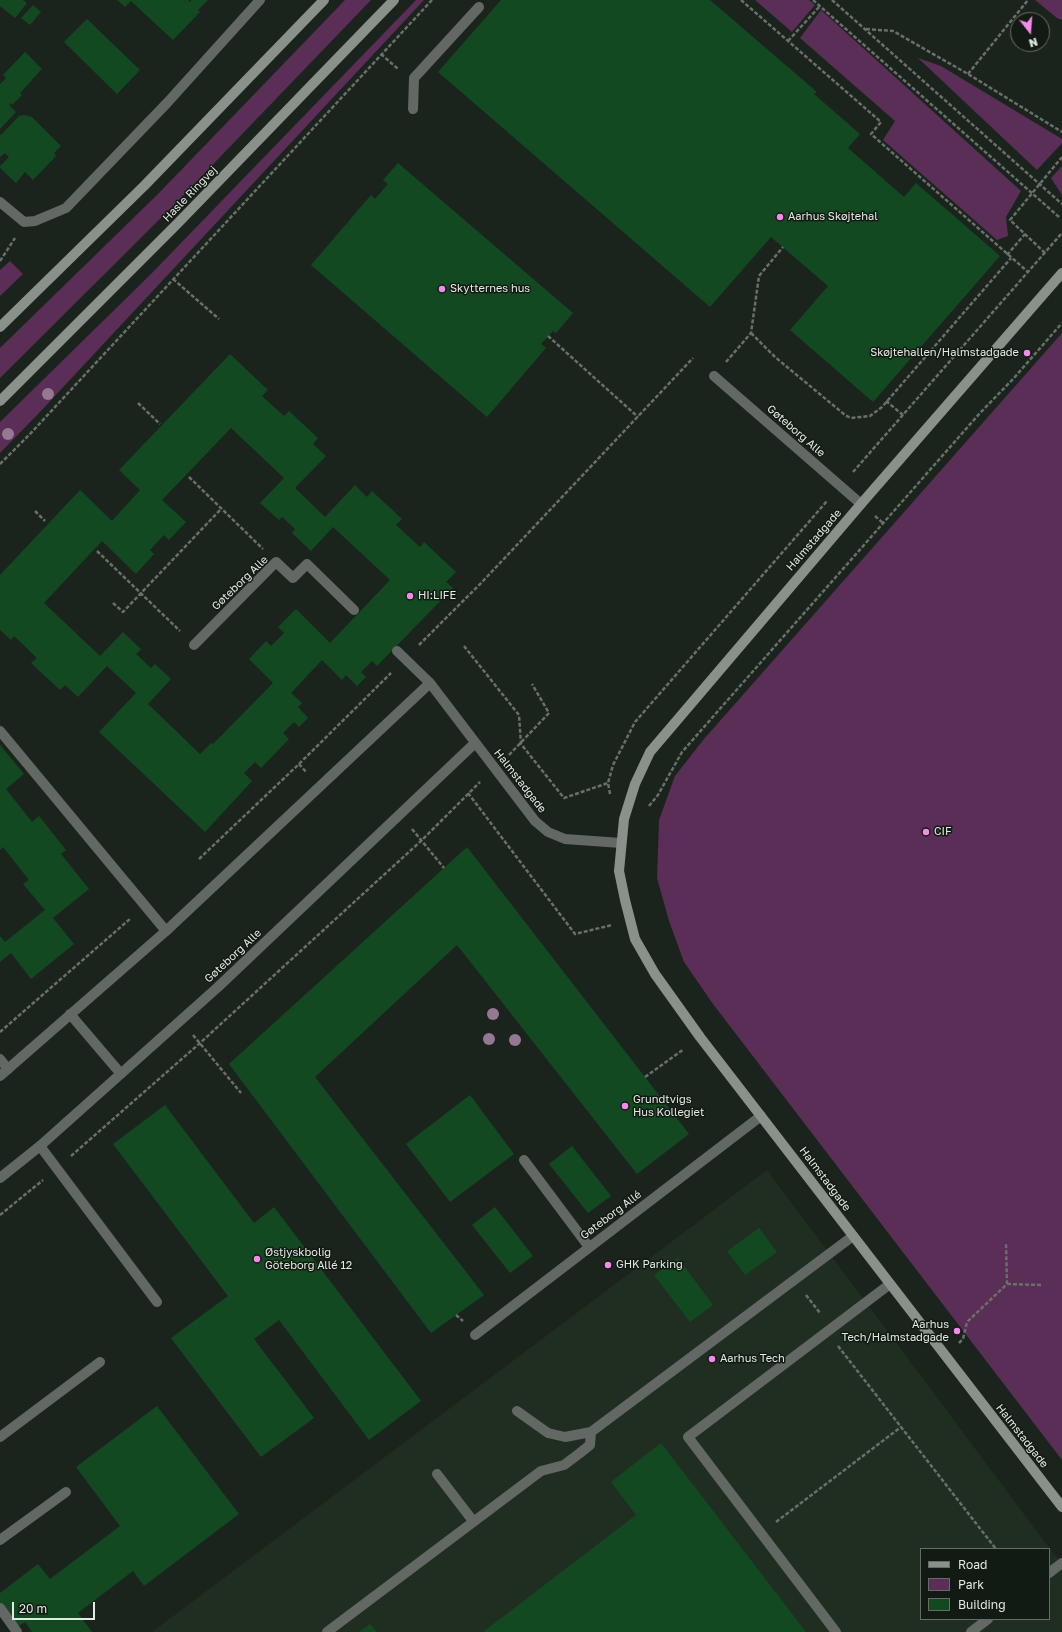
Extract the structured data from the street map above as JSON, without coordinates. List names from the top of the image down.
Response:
{
  "streets": {
    "street": [
      "Hasle Ringvej",
      "Gøteborg Alle",
      "Halmstadgade",
      "Gøteborg Allé"
    ]
  },
  "crossings": [
    ["Gøteborg Alle", "Halmstadgade"],
    ["Halmstadgade", "Gøteborg Allé"]
  ],
  "places": [
    "Aarhus Skøjtehal",
    "Skytternes hus",
    "Skøjtehallen/Halmstadgade",
    "HI:LIFE",
    "CIF",
    "Grundtvigs Hus Kollegiet",
    "Østjyskbolig Göteborg Allé 12",
    "GHK Parking",
    "Aarhus Tech/Halmstadgade",
    "Aarhus Tech"
  ],
  "legend": ["Road", "Park", "Building"],
  "scale_bar": "20 m",
  "north": "bottom"
}
